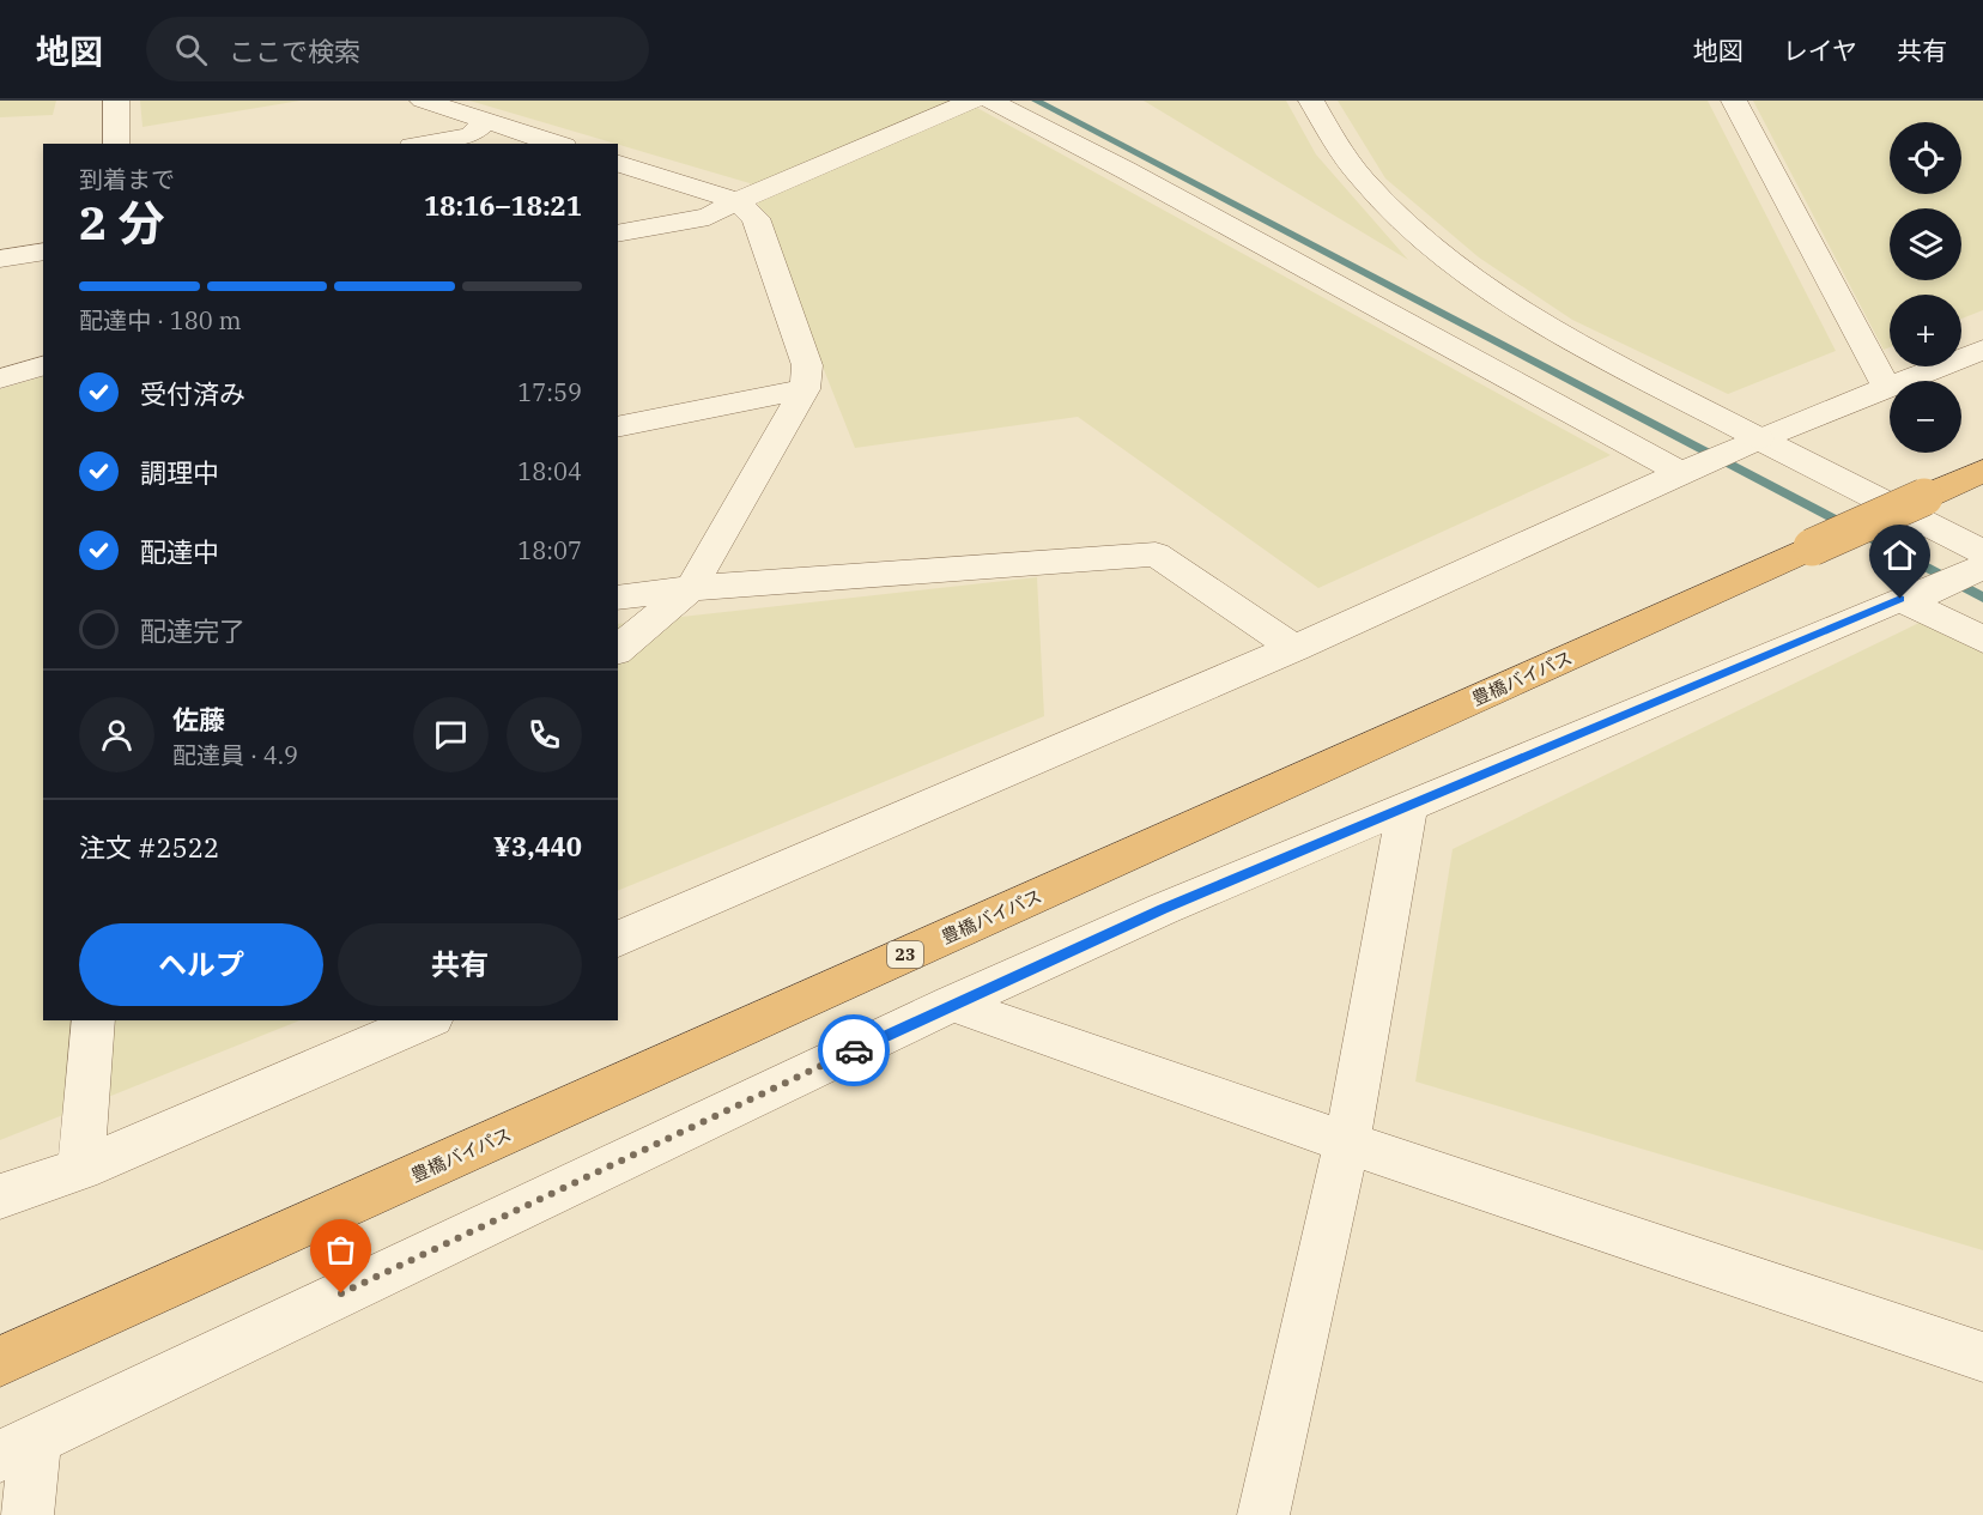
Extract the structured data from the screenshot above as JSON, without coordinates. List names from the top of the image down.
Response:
{
  "streets": {
    "highway": ["豊橋バイパス", "23"]
  },
  "page": {
    "header": "地図",
    "search": "ここで検索",
    "nav": ["地図", "レイヤ", "共有"],
    "map_buttons": ["+", "−"],
    "heading": ["2 分", "到着まで", "18:16–18:21"],
    "panel": [
      "佐藤",
      "配達員 · 4.9",
      "注文 #2522",
      "¥3,440"
    ],
    "bar": "配達中 · 180 m",
    "list": [
      ["受付済み", "17:59"],
      ["調理中", "18:04"],
      ["配達中", "18:07"],
      "配達完了"
    ],
    "buttons": ["ヘルプ", "共有"]
  }
}
